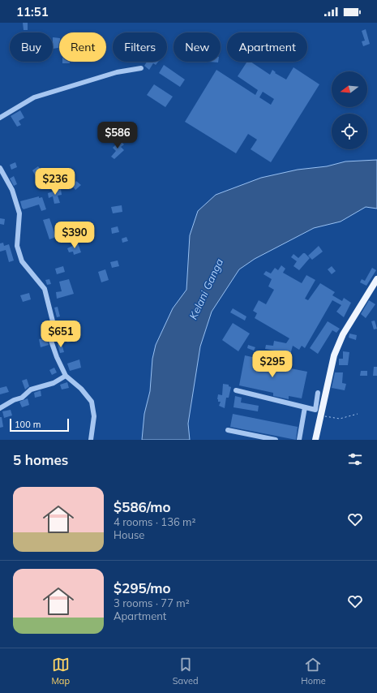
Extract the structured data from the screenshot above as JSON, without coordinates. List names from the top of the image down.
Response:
{
  "water": ["Kelani Ganga"],
  "scale_bar": "100 m",
  "north": "left",
  "page": {
    "status": "11:51",
    "chip": [
      "Buy",
      "Rent",
      "Filters",
      "New",
      "Apartment"
    ],
    "price": [
      "$586",
      "$236",
      "$390",
      "$651",
      "$295"
    ],
    "scale": "100 m",
    "heading": "5 homes",
    "list": [
      {
        "name": "$586/mo",
        "note": "4 rooms · 136 m² · House"
      },
      {
        "name": "$295/mo",
        "note": "3 rooms · 77 m² · Apartment"
      }
    ],
    "tabs": ["Map", "Saved", "Home"]
  }
}
